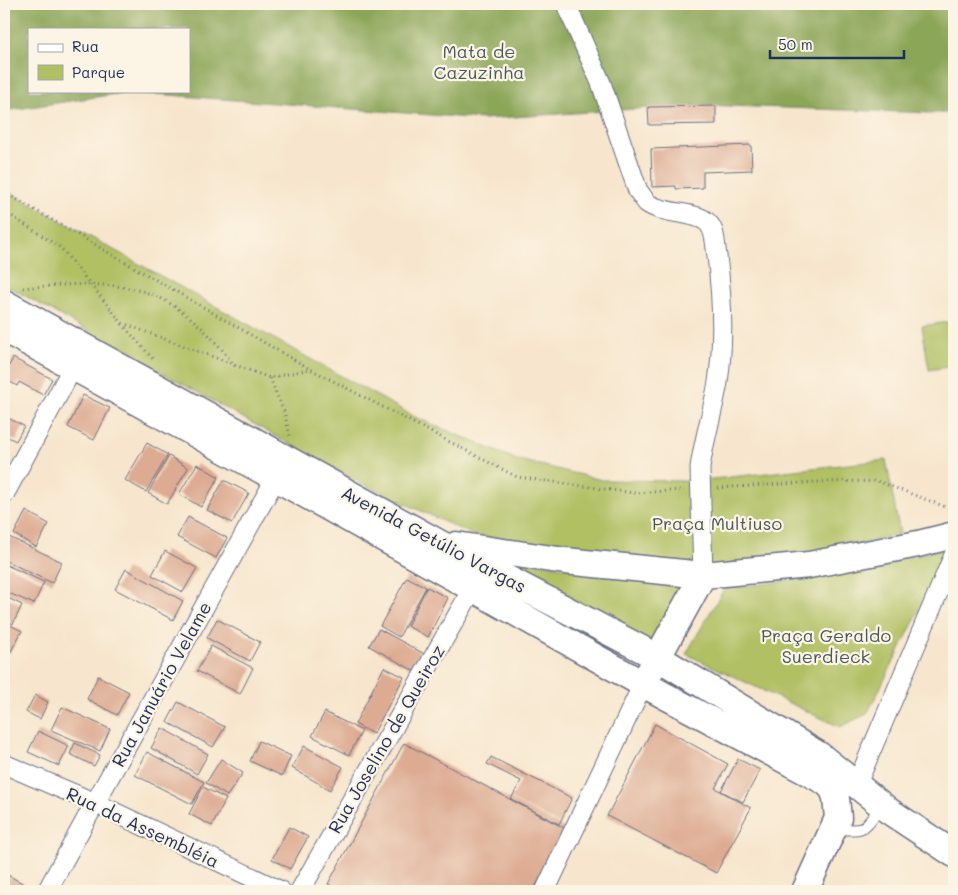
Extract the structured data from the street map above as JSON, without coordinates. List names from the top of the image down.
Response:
{
  "streets": {
    "main road": ["Avenida Getúlio Vargas"],
    "street": ["Rua Januário Velame", "Rua Joselino de Queiroz", "Rua da Assembléia"]
  },
  "crossings": [
    ["Avenida Getúlio Vargas", "Rua Januário Velame"],
    ["Avenida Getúlio Vargas", "Rua Joselino de Queiroz"],
    ["Rua Januário Velame", "Rua da Assembléia"]
  ],
  "parks": ["Mata de Cazuzinha", "Praça Multiuso", "Praça Geraldo Suerdieck"],
  "legend": ["Rua", "Parque"],
  "scale_bar": "50 m"
}
